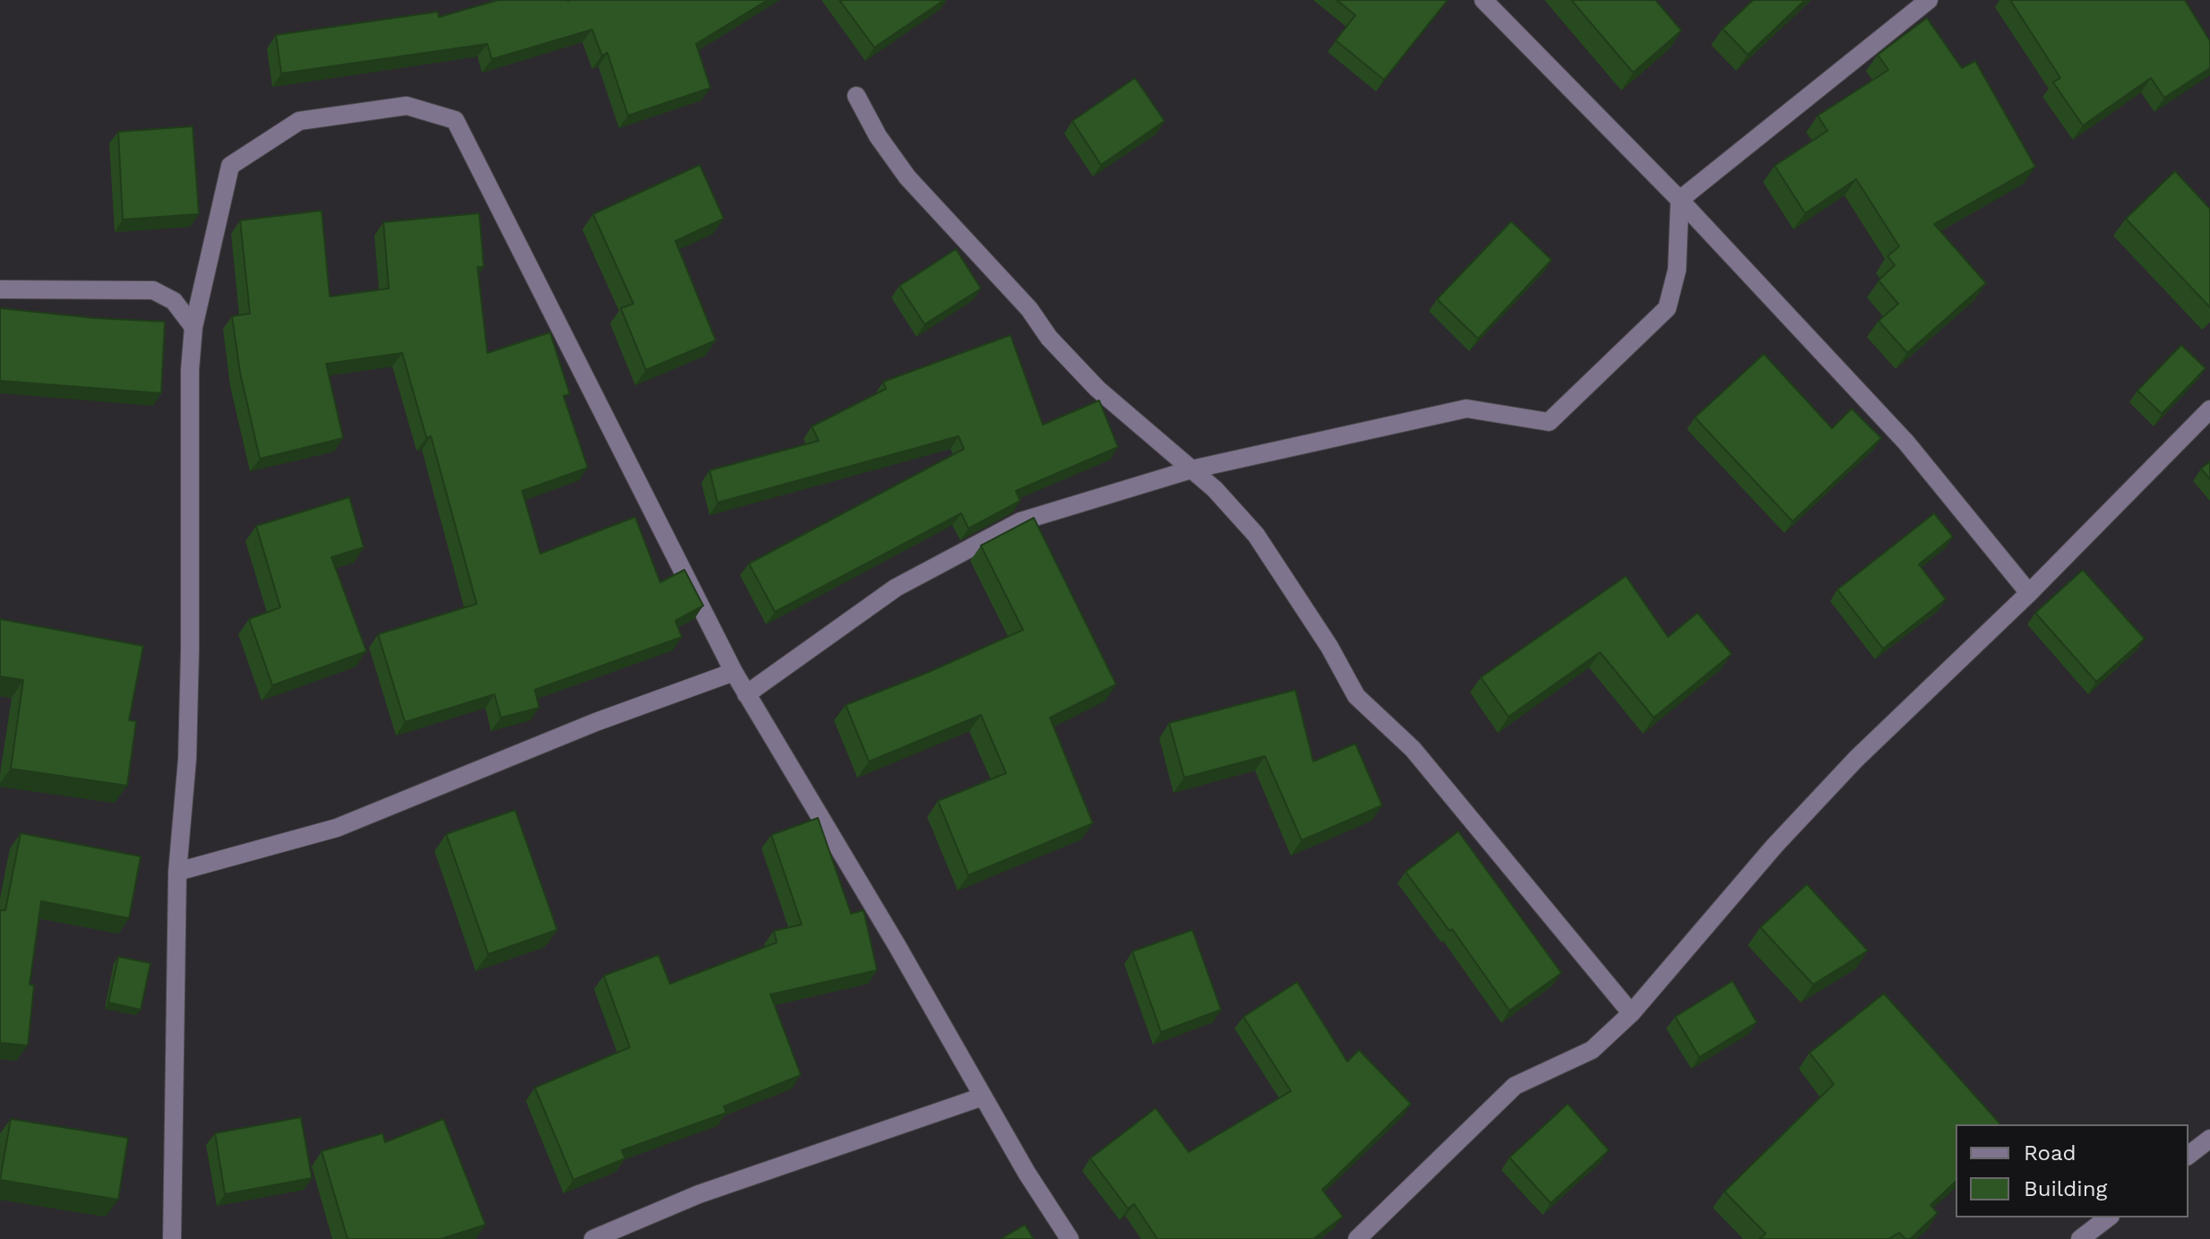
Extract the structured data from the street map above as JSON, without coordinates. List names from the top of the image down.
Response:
{
  "legend": ["Road", "Building"]
}
